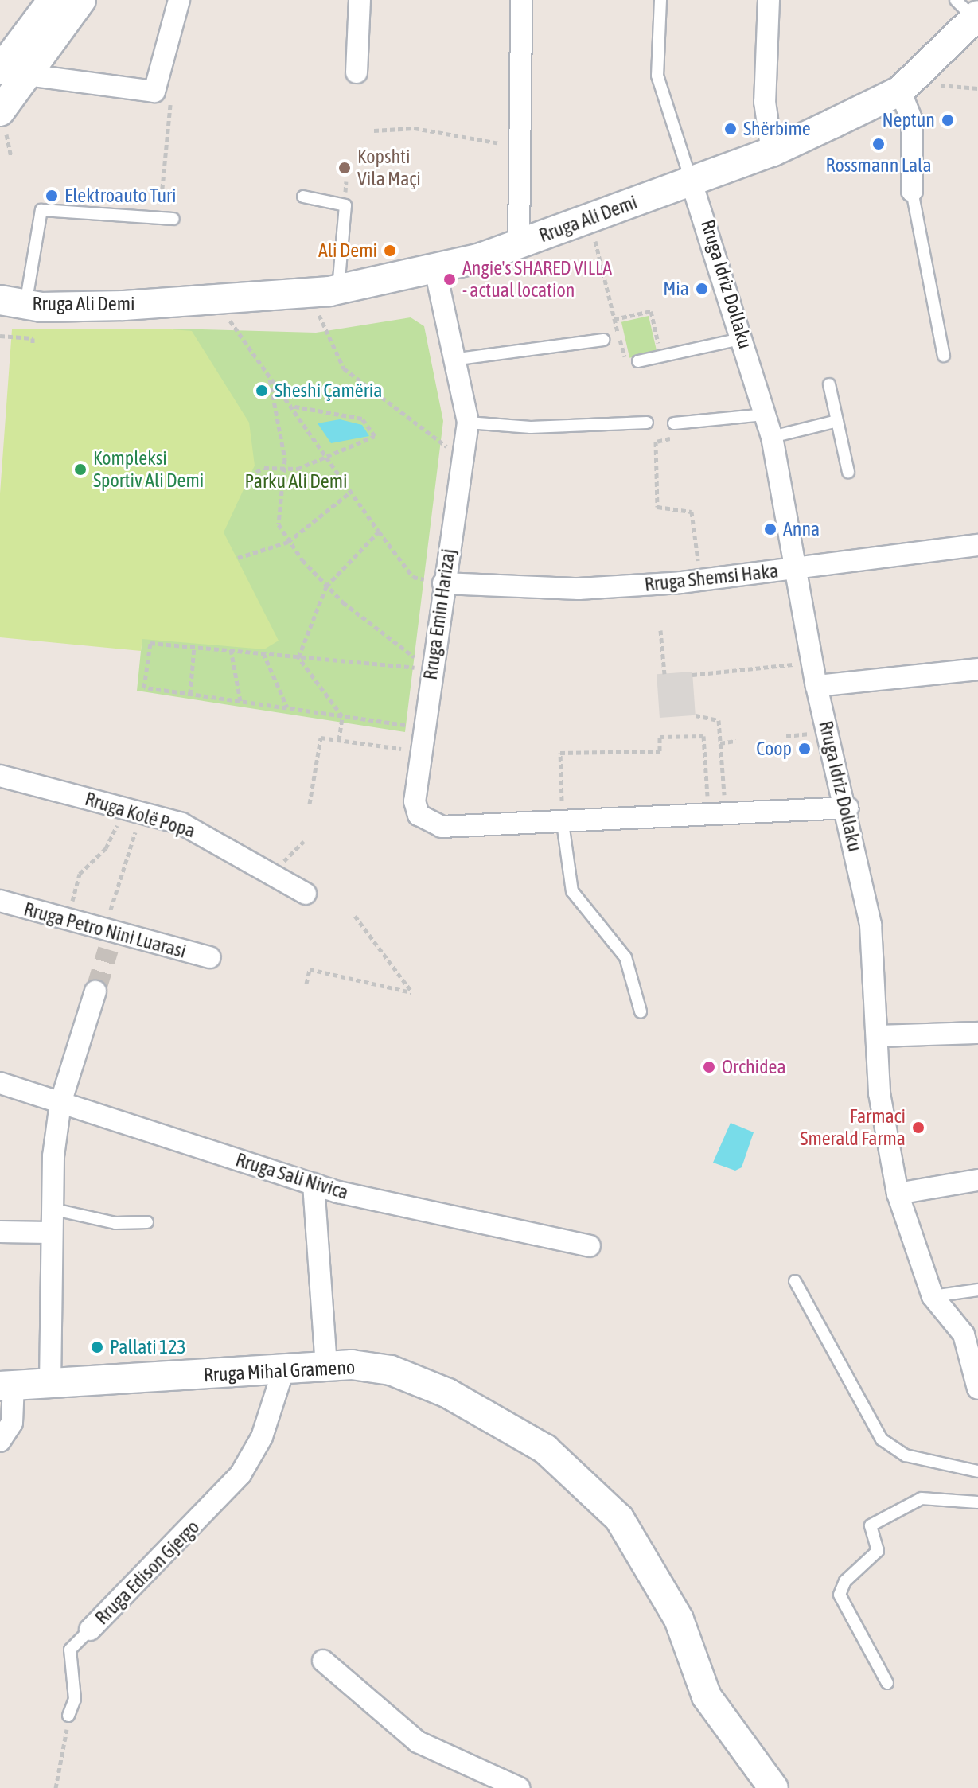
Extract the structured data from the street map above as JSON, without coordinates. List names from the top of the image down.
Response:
{
  "streets": {
    "main road": ["Rruga Ali Demi", "Rruga Mihal Grameno"],
    "street": [
      "Rruga Idriz Dollaku",
      "Rruga Shemsi Haka",
      "Rruga Emin Harizaj",
      "Rruga Kolë Popa",
      "Rruga Petro Nini Luarasi",
      "Rruga Sali Nivica",
      "Rruga Edison Gjergo"
    ]
  },
  "crossings": [
    ["Rruga Ali Demi", "Rruga Idriz Dollaku"],
    ["Rruga Ali Demi", "Rruga Emin Harizaj"],
    ["Rruga Idriz Dollaku", "Rruga Shemsi Haka"],
    ["Rruga Idriz Dollaku", "Rruga Emin Harizaj"],
    ["Rruga Shemsi Haka", "Rruga Emin Harizaj"],
    ["Rruga Mihal Grameno", "Rruga Edison Gjergo"]
  ],
  "parks": ["Parku Ali Demi"],
  "places": [
    "Neptun",
    "Shërbime",
    "Rossmann Lala",
    "Kopshti Vila Maçi",
    "Elektroauto Turi",
    "Ali Demi",
    "Angie's SHARED VILLA - actual location",
    "Mia",
    "Sheshi Çamëria",
    "Kompleksi Sportiv Ali Demi",
    "Anna",
    "Coop",
    "Orchidea",
    "Farmaci Smerald Farma",
    "Pallati 123"
  ]
}
